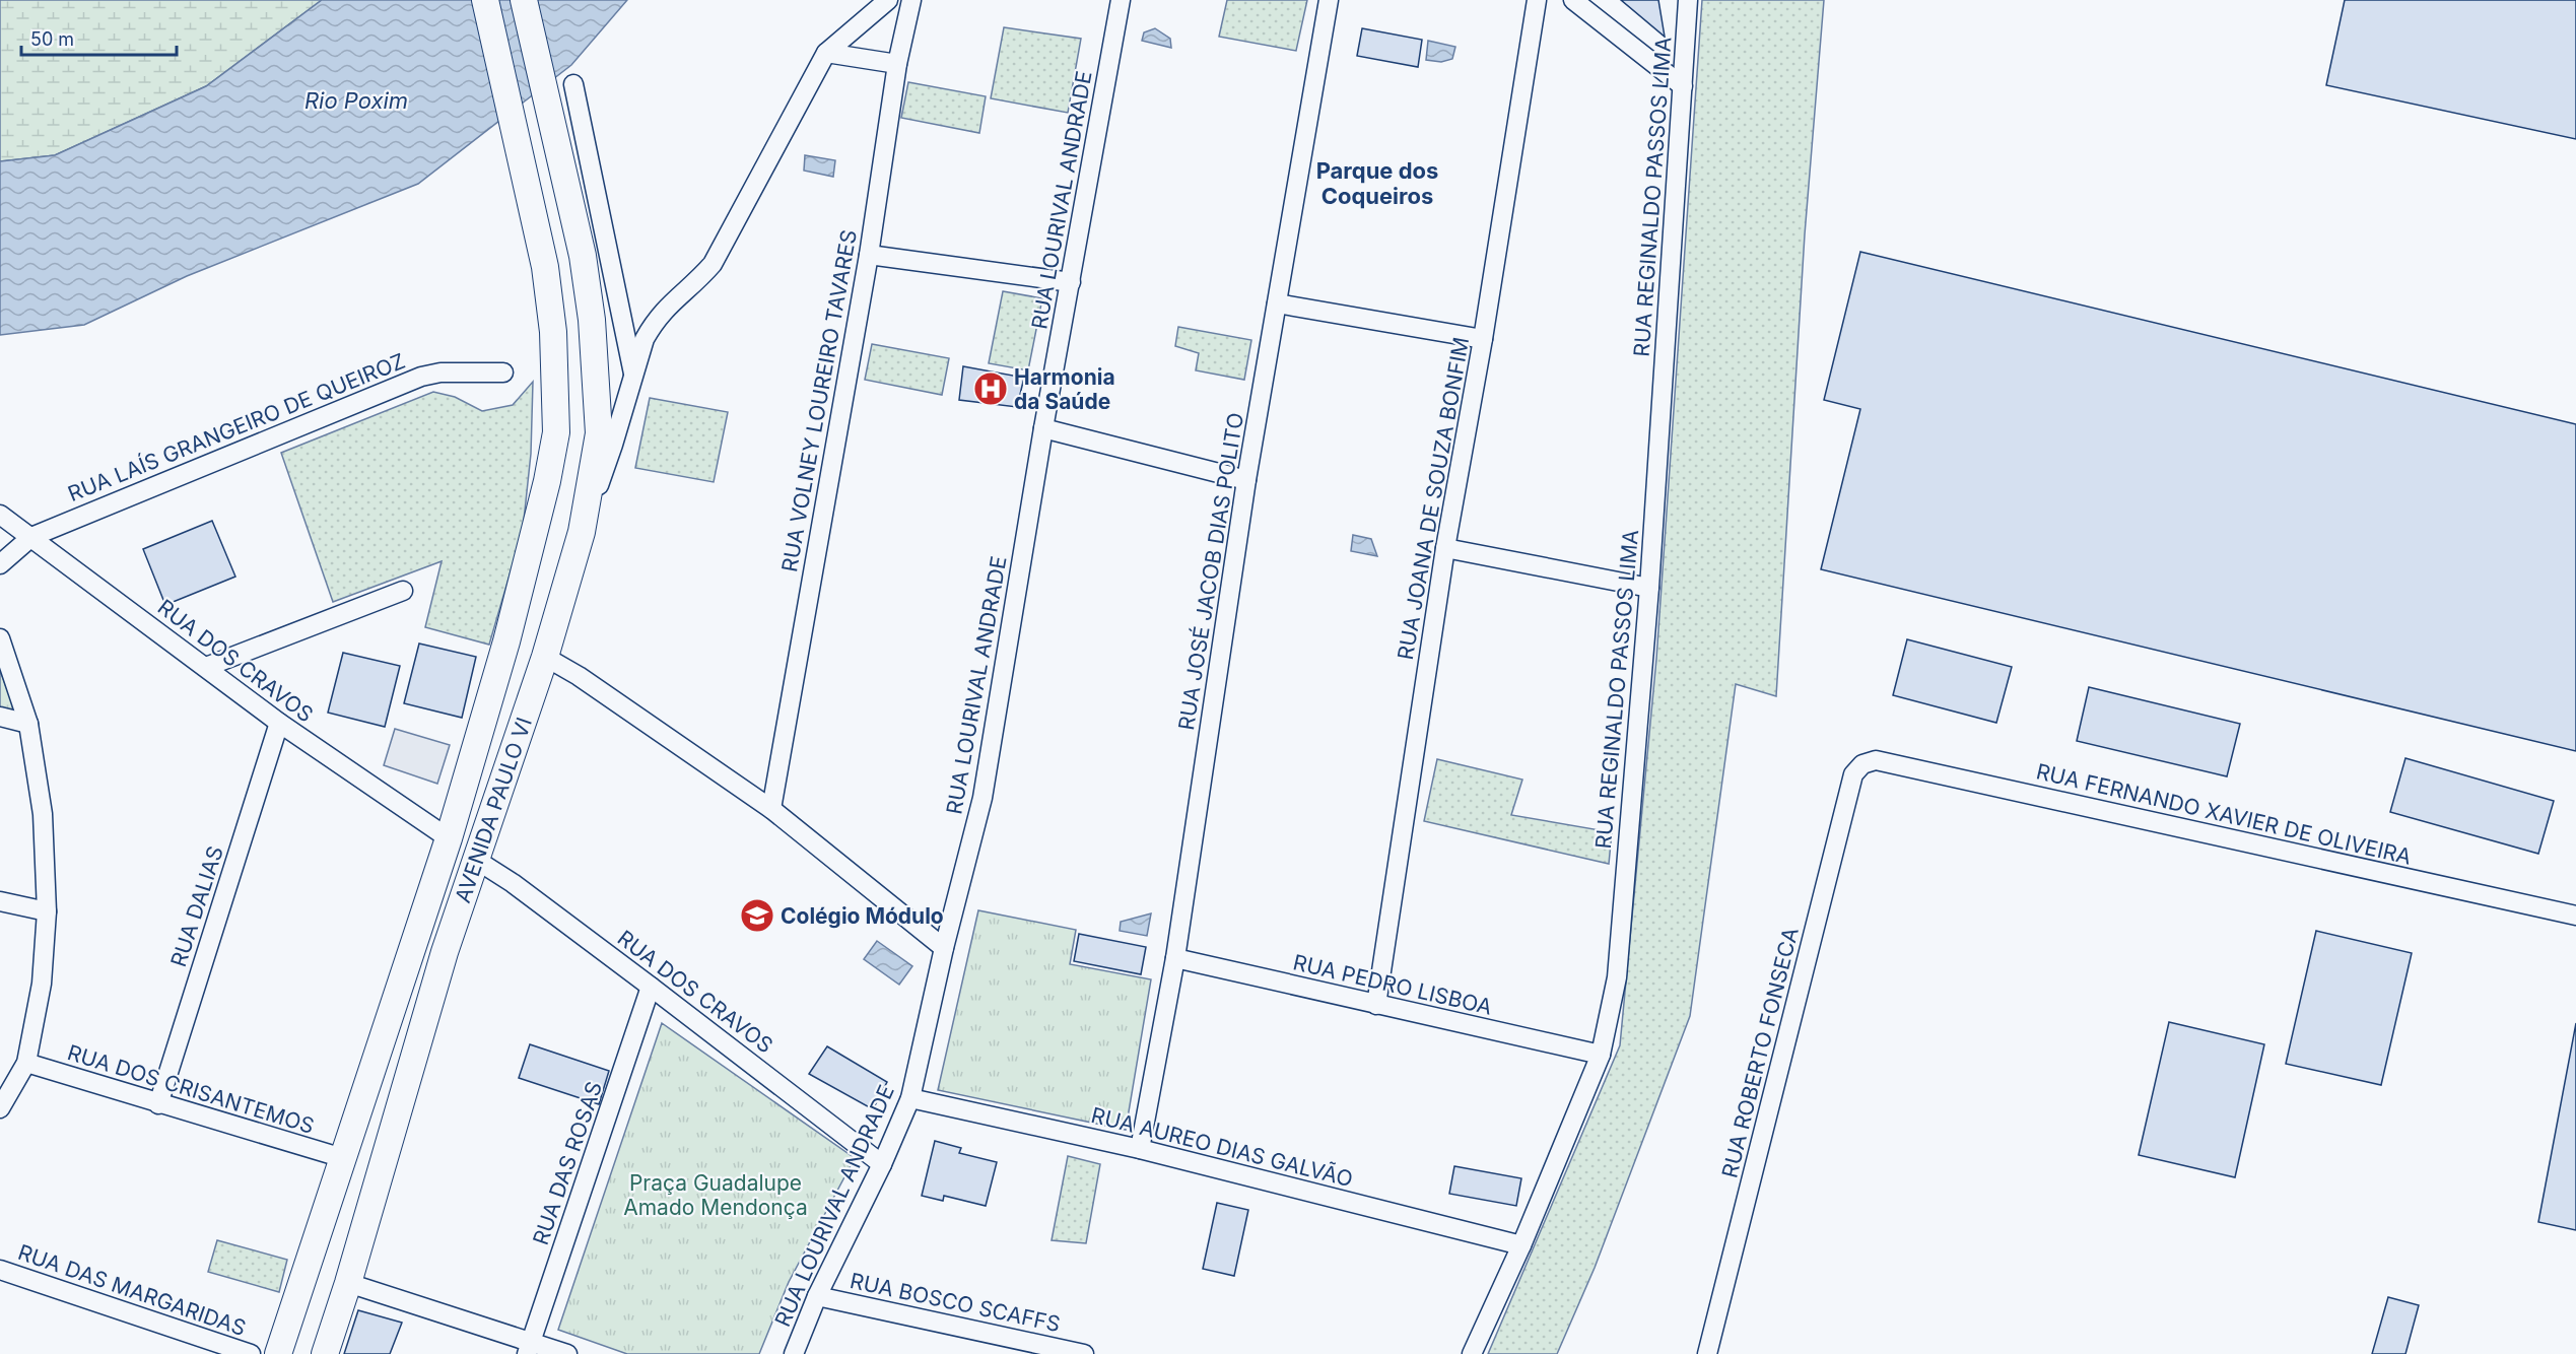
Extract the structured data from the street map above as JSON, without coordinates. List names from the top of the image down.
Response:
{
  "streets": {
    "main road": ["AVENIDA PAULO VI"],
    "street": [
      "RUA REGINALDO PASSOS LIMA",
      "RUA LOURIVAL ANDRADE",
      "RUA VOLNEY LOUREIRO TAVARES",
      "RUA LAÍS GRANGEIRO DE QUEIROZ",
      "RUA JOANA DE SOUZA BONFIM",
      "RUA JOSÉ JACOB DIAS POLITO",
      "RUA DOS CRAVOS",
      "RUA FERNANDO XAVIER DE OLIVEIRA",
      "RUA DALIAS",
      "RUA PEDRO LISBOA",
      "RUA ROBERTO FONSECA",
      "RUA DOS CRISANTEMOS",
      "RUA AUREO DIAS GALVÃO",
      "RUA DAS ROSAS",
      "RUA DAS MARGARIDAS",
      "RUA BOSCO SCAFFS"
    ]
  },
  "crossings": [
    ["RUA REGINALDO PASSOS LIMA", "RUA PEDRO LISBOA"],
    ["RUA REGINALDO PASSOS LIMA", "RUA AUREO DIAS GALVÃO"],
    ["RUA LOURIVAL ANDRADE", "RUA DOS CRAVOS"],
    ["RUA LOURIVAL ANDRADE", "RUA AUREO DIAS GALVÃO"],
    ["RUA LOURIVAL ANDRADE", "RUA BOSCO SCAFFS"],
    ["RUA LAÍS GRANGEIRO DE QUEIROZ", "RUA DOS CRAVOS"],
    ["RUA JOANA DE SOUZA BONFIM", "RUA PEDRO LISBOA"],
    ["RUA JOSÉ JACOB DIAS POLITO", "RUA PEDRO LISBOA"],
    ["RUA JOSÉ JACOB DIAS POLITO", "RUA AUREO DIAS GALVÃO"],
    ["RUA DOS CRAVOS", "AVENIDA PAULO VI"],
    ["RUA DOS CRAVOS", "RUA DALIAS"],
    ["RUA DOS CRAVOS", "RUA DAS ROSAS"],
    ["AVENIDA PAULO VI", "RUA DOS CRISANTEMOS"],
    ["RUA FERNANDO XAVIER DE OLIVEIRA", "RUA ROBERTO FONSECA"],
    ["RUA DALIAS", "RUA DOS CRISANTEMOS"]
  ],
  "districts": ["Parque dos Coqueiros"],
  "water": ["Rio Poxim"],
  "parks": ["Praça Guadalupe Amado Mendonça"],
  "places": {
    "hospital": ["Harmonia da Saúde"],
    "school or university": ["Colégio Módulo"]
  },
  "scale_bar": "50 m"
}
